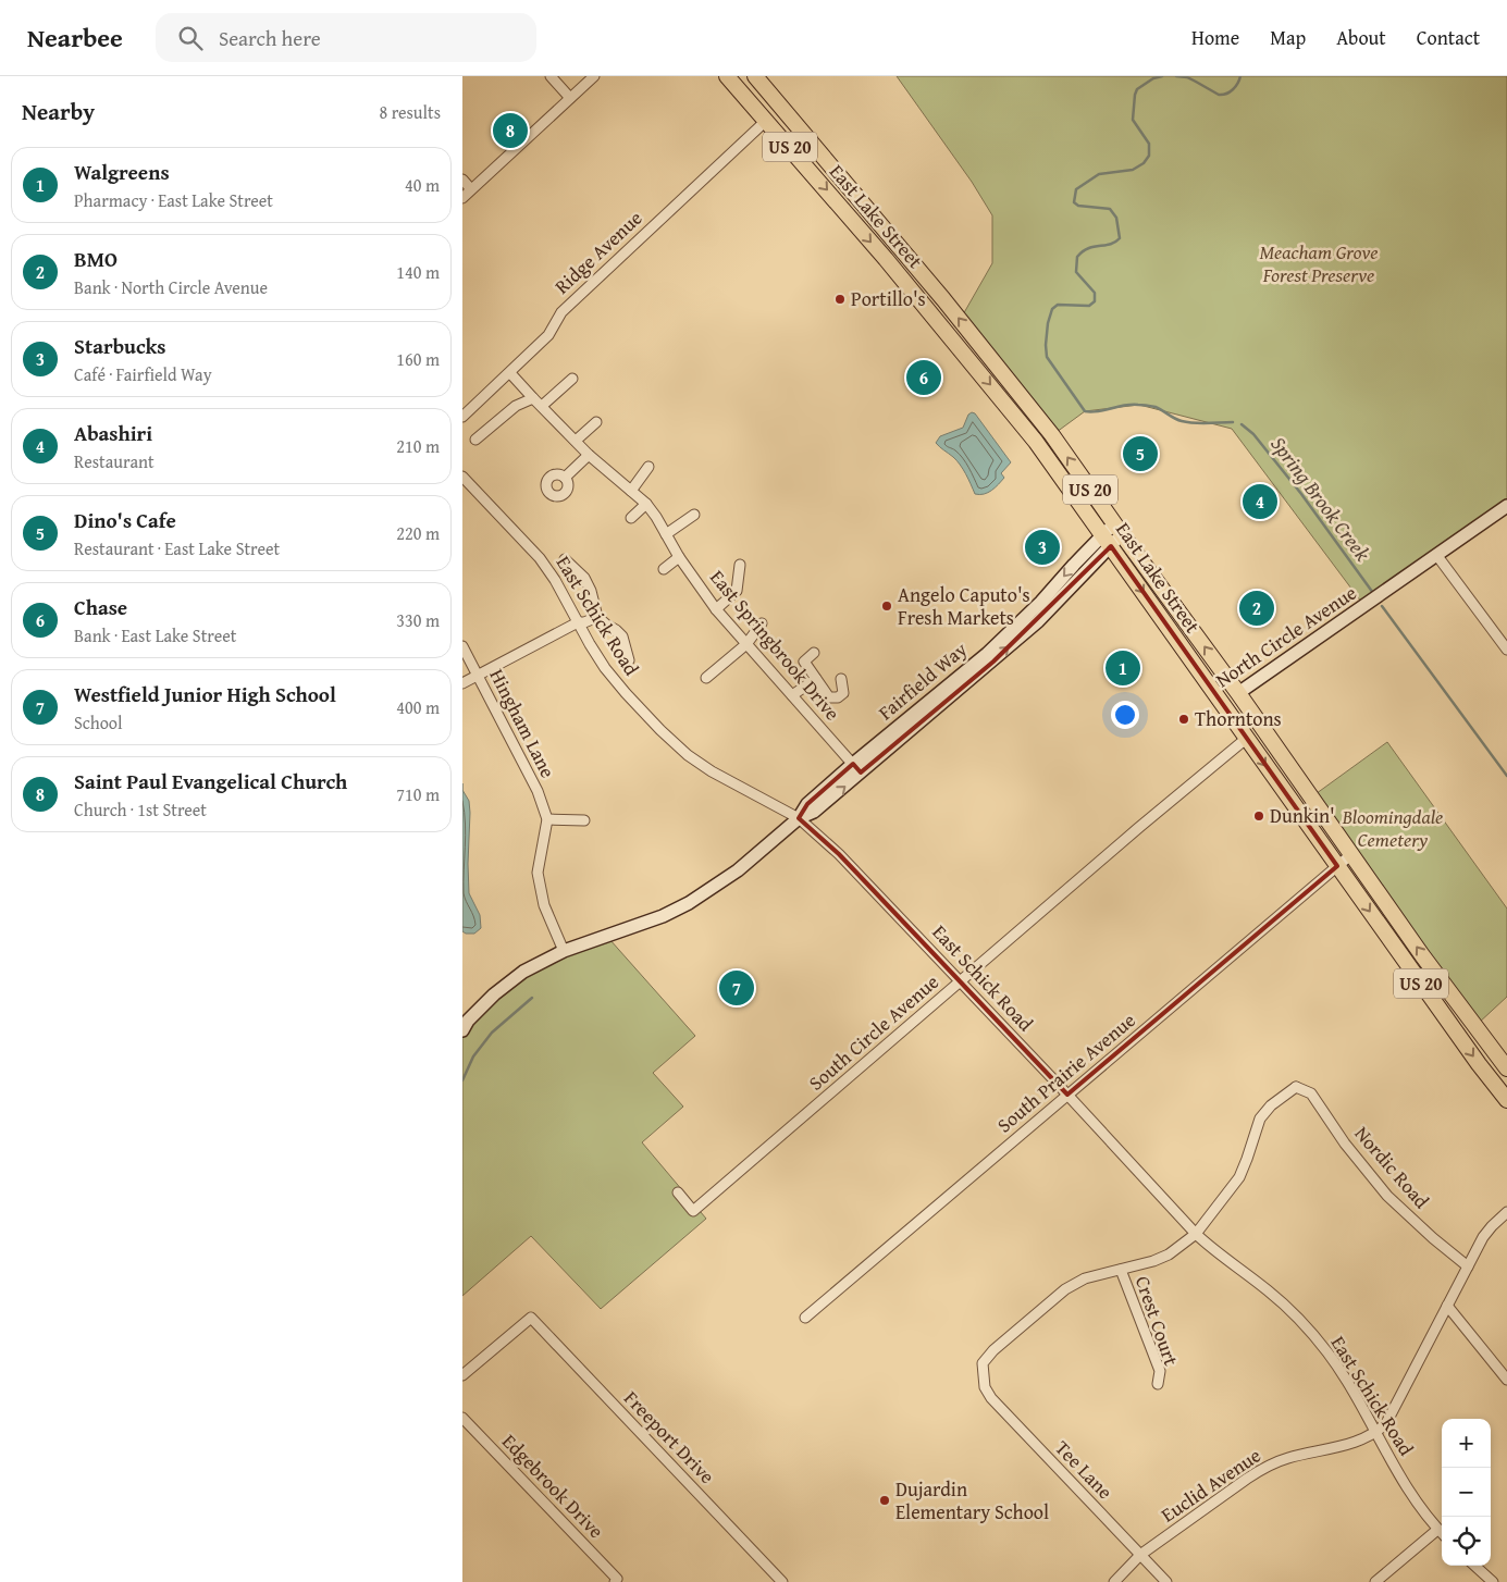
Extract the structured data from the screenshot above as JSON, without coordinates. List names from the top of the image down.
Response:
{
  "streets": {
    "main road": ["US 20", "East Lake Street"],
    "street": [
      "Ridge Avenue",
      "East Schick Road",
      "North Circle Avenue",
      "East Springbrook Drive",
      "Fairfield Way",
      "Hingham Lane",
      "South Circle Avenue",
      "South Prairie Avenue",
      "Nordic Road",
      "Crest Court",
      "Freeport Drive",
      "Tee Lane",
      "Euclid Avenue",
      "Edgebrook Drive"
    ]
  },
  "crossings": [
    ["East Lake Street", "Ridge Avenue"],
    ["East Lake Street", "North Circle Avenue"],
    ["East Lake Street", "Fairfield Way"],
    ["East Lake Street", "South Circle Avenue"],
    ["East Lake Street", "South Prairie Avenue"],
    ["Ridge Avenue", "East Springbrook Drive"],
    ["East Schick Road", "Fairfield Way"],
    ["East Schick Road", "South Circle Avenue"],
    ["East Schick Road", "South Prairie Avenue"],
    ["East Schick Road", "Nordic Road"],
    ["East Schick Road", "Euclid Avenue"],
    ["East Springbrook Drive", "Fairfield Way"],
    ["Fairfield Way", "Hingham Lane"],
    ["Crest Court", "Tee Lane"],
    ["Tee Lane", "Euclid Avenue"]
  ],
  "water": ["Spring Brook Creek"],
  "parks": ["Meacham Grove Forest Preserve", "Bloomingdale Cemetery"],
  "places": [
    "Portillo's",
    "Angelo Caputo's Fresh Markets",
    "Thorntons",
    "Dunkin'",
    "Dujardin Elementary School"
  ],
  "page": {
    "header": "Nearbee",
    "search": "Search here",
    "nav": [
      "Home",
      "Map",
      "About",
      "Contact"
    ],
    "heading": ["Nearby", "8 results"],
    "pins": [
      "8",
      "6",
      "5",
      "4",
      "3",
      "2",
      "1",
      "7"
    ],
    "list": [
      {
        "mark": "1",
        "name": "Walgreens",
        "note": "Pharmacy · East Lake Street",
        "value": "40 m"
      },
      {
        "mark": "2",
        "name": "BMO",
        "note": "Bank · North Circle Avenue",
        "value": "140 m"
      },
      {
        "mark": "3",
        "name": "Starbucks",
        "note": "Café · Fairfield Way",
        "value": "160 m"
      },
      {
        "mark": "4",
        "name": "Abashiri",
        "note": "Restaurant",
        "value": "210 m"
      },
      {
        "mark": "5",
        "name": "Dino's Cafe",
        "note": "Restaurant · East Lake Street",
        "value": "220 m"
      },
      {
        "mark": "6",
        "name": "Chase",
        "note": "Bank · East Lake Street",
        "value": "330 m"
      },
      {
        "mark": "7",
        "name": "Westfield Junior High School",
        "note": "School",
        "value": "400 m"
      },
      {
        "mark": "8",
        "name": "Saint Paul Evangelical Church",
        "note": "Church · 1st Street",
        "value": "710 m"
      }
    ],
    "map_buttons": ["+", "−"]
  }
}
